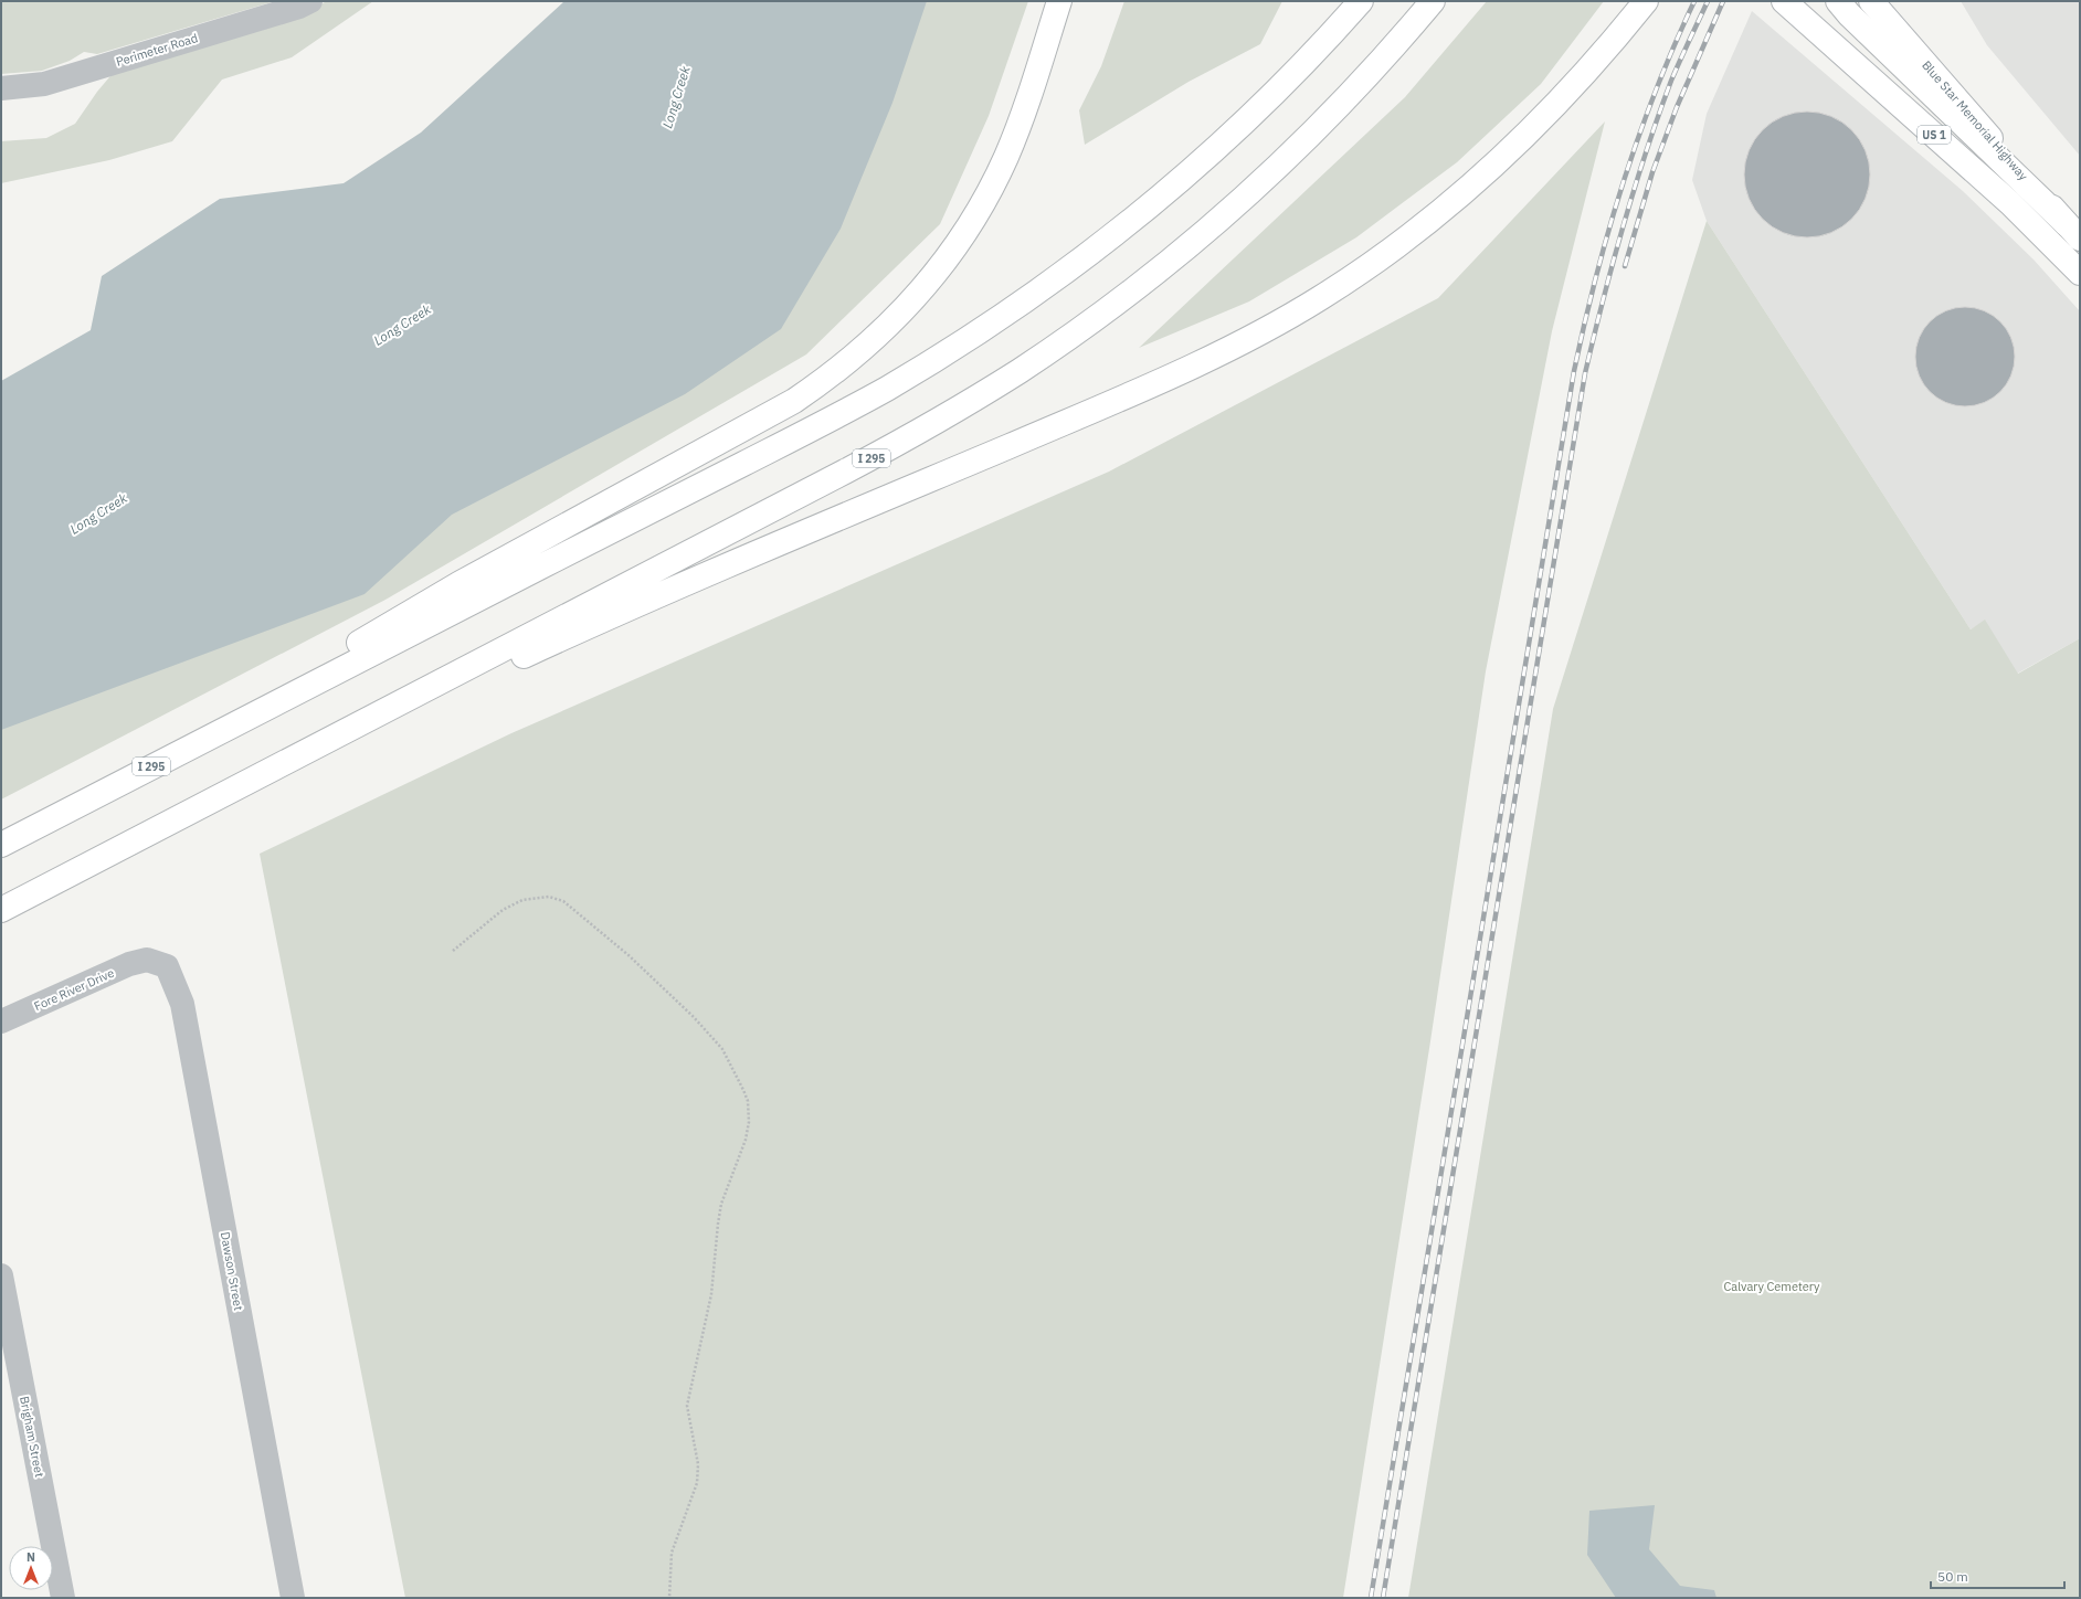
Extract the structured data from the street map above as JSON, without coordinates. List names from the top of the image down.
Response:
{
  "streets": {
    "main road": ["Blue Star Memorial Highway", "US 1", "I 295"],
    "street": [
      "Perimeter Road",
      "Fore River Drive",
      "Dawson Street",
      "Brigham Street"
    ]
  },
  "crossings": [
    ["Blue Star Memorial Highway", "US 1"],
    ["Fore River Drive", "Dawson Street"]
  ],
  "water": ["Long Creek"],
  "parks": ["Calvary Cemetery"],
  "scale_bar": "50 m",
  "north": "top"
}
